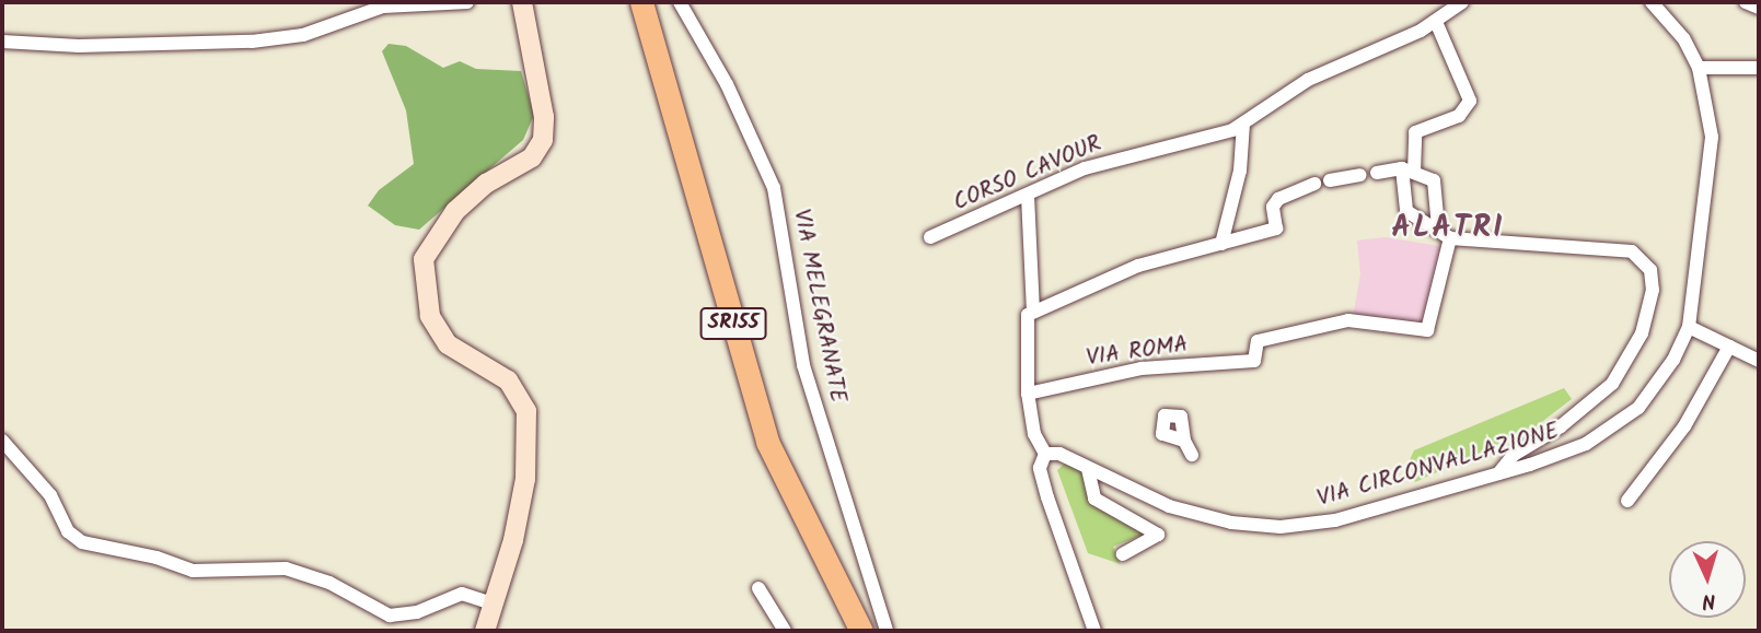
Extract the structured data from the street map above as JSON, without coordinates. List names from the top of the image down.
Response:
{
  "streets": {
    "main road": ["SR155"],
    "street": [
      "CORSO CAVOUR",
      "VIA MELEGRANATE",
      "VIA ROMA",
      "VIA CIRCONVALLAZIONE"
    ]
  },
  "districts": ["ALATRI"],
  "north": "bottom"
}
